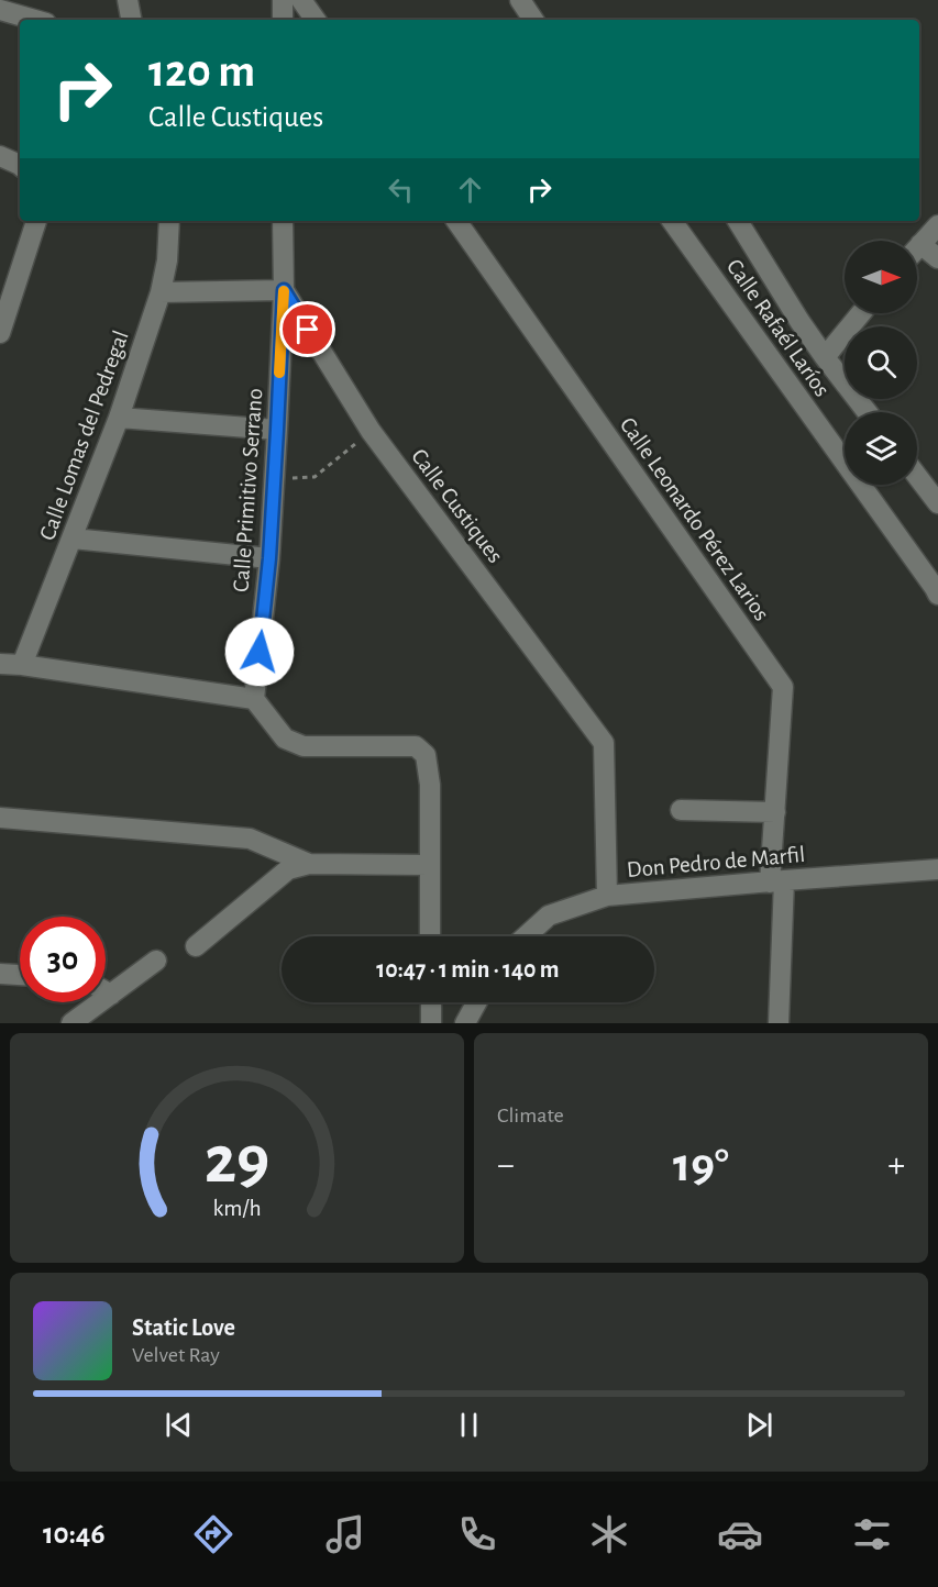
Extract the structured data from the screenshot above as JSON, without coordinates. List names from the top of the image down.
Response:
{
  "streets": {
    "street": [
      "Calle Rafaél Laríos",
      "Calle Lomas del Pedregal",
      "Calle Primitivo Serrano",
      "Calle Custiques",
      "Calle Leonardo Pérez Larios",
      "Don Pedro de Marfil"
    ]
  },
  "crossings": [
    ["Calle Primitivo Serrano", "Calle Custiques"],
    ["Calle Custiques", "Don Pedro de Marfil"],
    ["Calle Leonardo Pérez Larios", "Don Pedro de Marfil"]
  ],
  "north": "right",
  "page": {
    "turn": ["120 m", "Calle Custiques"],
    "limit": "30",
    "trip": "10:47 · 1 min · 140 m",
    "tile": "Climate",
    "heat": ["−", "19°", "+"],
    "song": ["Static Love", "Velvet Ray"],
    "tabs": "10:46",
    "gauge": ["29", "km/h"]
  }
}
